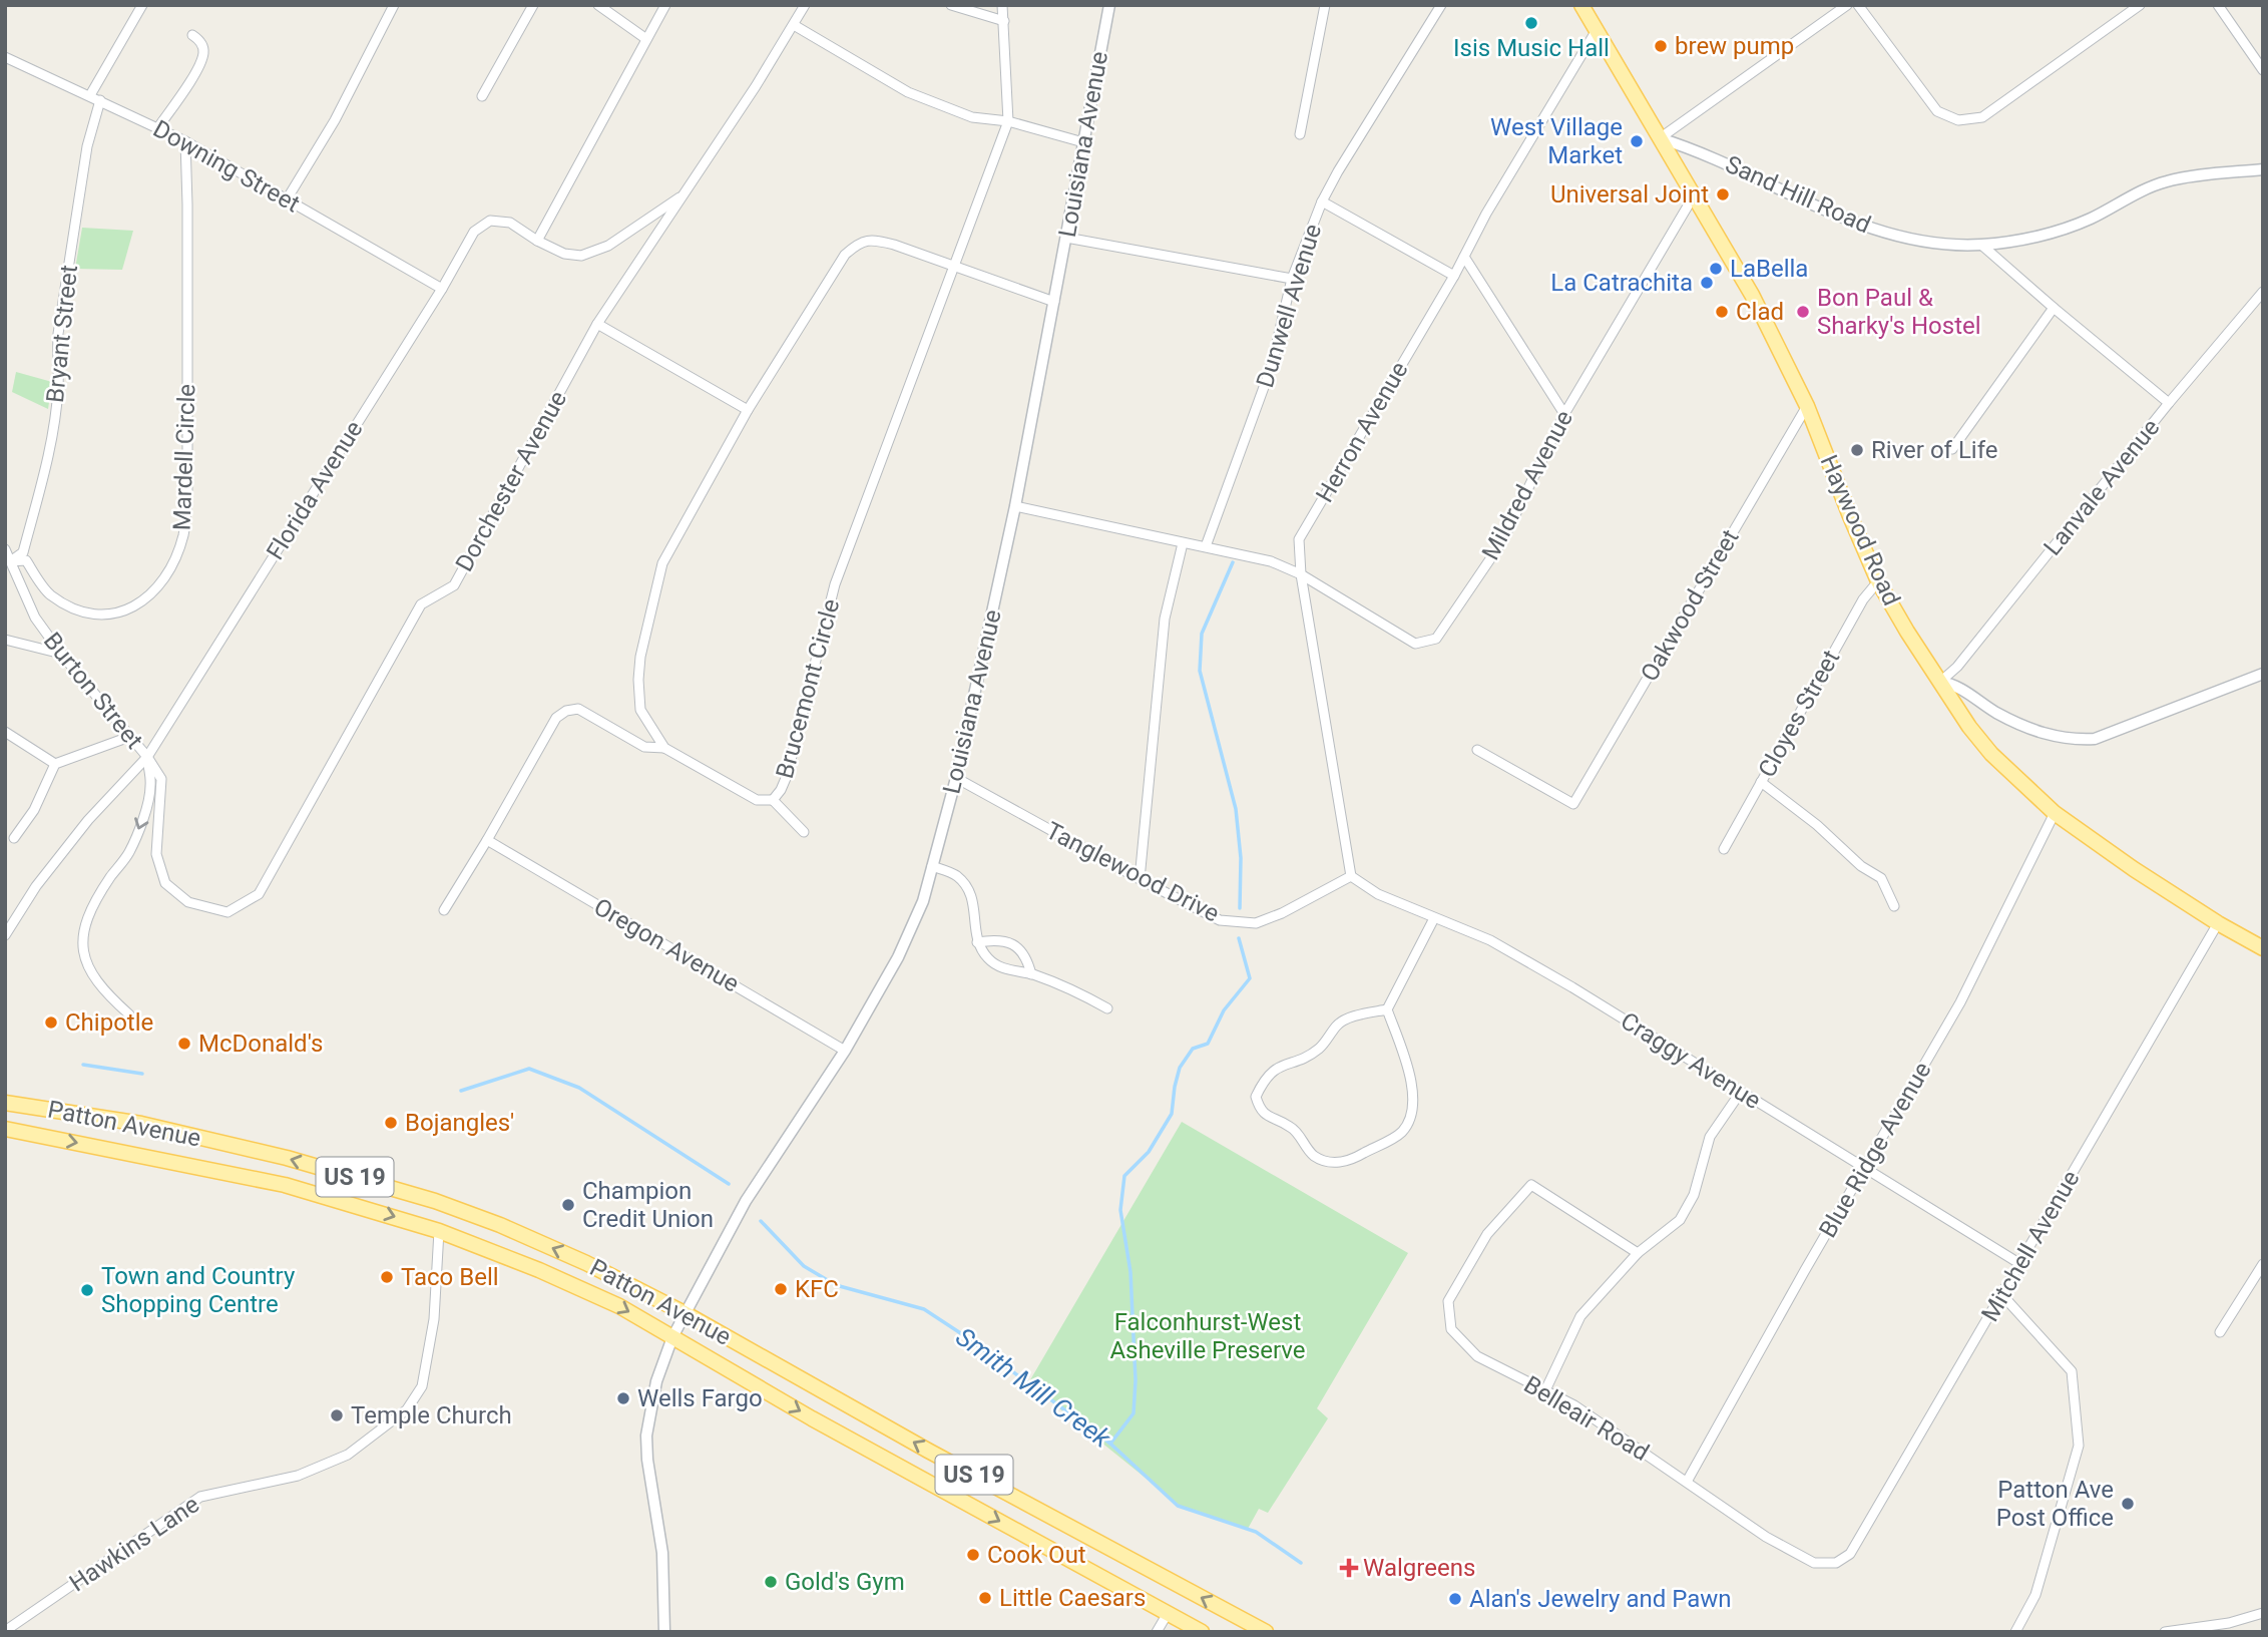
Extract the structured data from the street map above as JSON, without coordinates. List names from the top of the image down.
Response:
{
  "streets": {
    "main road": ["Haywood Road", "Patton Avenue", "US 19"],
    "street": [
      "Louisiana Avenue",
      "Downing Street",
      "Sand Hill Road",
      "Dunwell Avenue",
      "Bryant Street",
      "Herron Avenue",
      "Mardell Circle",
      "Dorchester Avenue",
      "Mildred Avenue",
      "Lanvale Avenue",
      "Florida Avenue",
      "Oakwood Street",
      "Brucemont Circle",
      "Burton Street",
      "Cloyes Street",
      "Tanglewood Drive",
      "Oregon Avenue",
      "Craggy Avenue",
      "Blue Ridge Avenue",
      "Mitchell Avenue",
      "Belleair Road",
      "Hawkins Lane"
    ]
  },
  "crossings": [
    ["Louisiana Avenue", "Mildred Avenue"],
    ["Louisiana Avenue", "Brucemont Circle"],
    ["Louisiana Avenue", "Tanglewood Drive"],
    ["Louisiana Avenue", "Oregon Avenue"],
    ["Louisiana Avenue", "Patton Avenue"],
    ["Downing Street", "Bryant Street"],
    ["Downing Street", "Mardell Circle"],
    ["Downing Street", "Florida Avenue"],
    ["Sand Hill Road", "Haywood Road"],
    ["Dunwell Avenue", "Mildred Avenue"],
    ["Bryant Street", "Mardell Circle"],
    ["Bryant Street", "Burton Street"],
    ["Herron Avenue", "Mildred Avenue"],
    ["Herron Avenue", "Haywood Road"],
    ["Herron Avenue", "Tanglewood Drive"],
    ["Herron Avenue", "Craggy Avenue"],
    ["Mardell Circle", "Burton Street"],
    ["Dorchester Avenue", "Florida Avenue"],
    ["Dorchester Avenue", "Burton Street"],
    ["Mildred Avenue", "Haywood Road"],
    ["Lanvale Avenue", "Haywood Road"],
    ["Florida Avenue", "Burton Street"],
    ["Haywood Road", "Oakwood Street"],
    ["Haywood Road", "Cloyes Street"],
    ["Haywood Road", "Blue Ridge Avenue"],
    ["Haywood Road", "Mitchell Avenue"],
    ["Tanglewood Drive", "Craggy Avenue"],
    ["Craggy Avenue", "Blue Ridge Avenue"],
    ["Craggy Avenue", "Mitchell Avenue"],
    ["Patton Avenue", "Hawkins Lane"],
    ["Blue Ridge Avenue", "Belleair Road"],
    ["Mitchell Avenue", "Belleair Road"]
  ],
  "one_way": ["Burton Street"],
  "water": ["Smith Mill Creek"],
  "parks": ["Falconhurst-West Asheville Preserve"],
  "places": {
    "other": [
      "Isis Music Hall",
      "brew pump",
      "West Village Market",
      "Universal Joint",
      "LaBella",
      "La Catrachita",
      "Clad",
      "Bon Paul & Sharky's Hostel",
      "River of Life",
      "Chipotle",
      "McDonald's",
      "Bojangles'",
      "Champion Credit Union",
      "Taco Bell",
      "KFC",
      "Town and Country Shopping Centre",
      "Wells Fargo",
      "Temple Church",
      "Patton Ave Post Office",
      "Cook Out",
      "Gold's Gym",
      "Little Caesars",
      "Alan's Jewelry and Pawn"
    ],
    "health": ["Walgreens"]
  }
}
